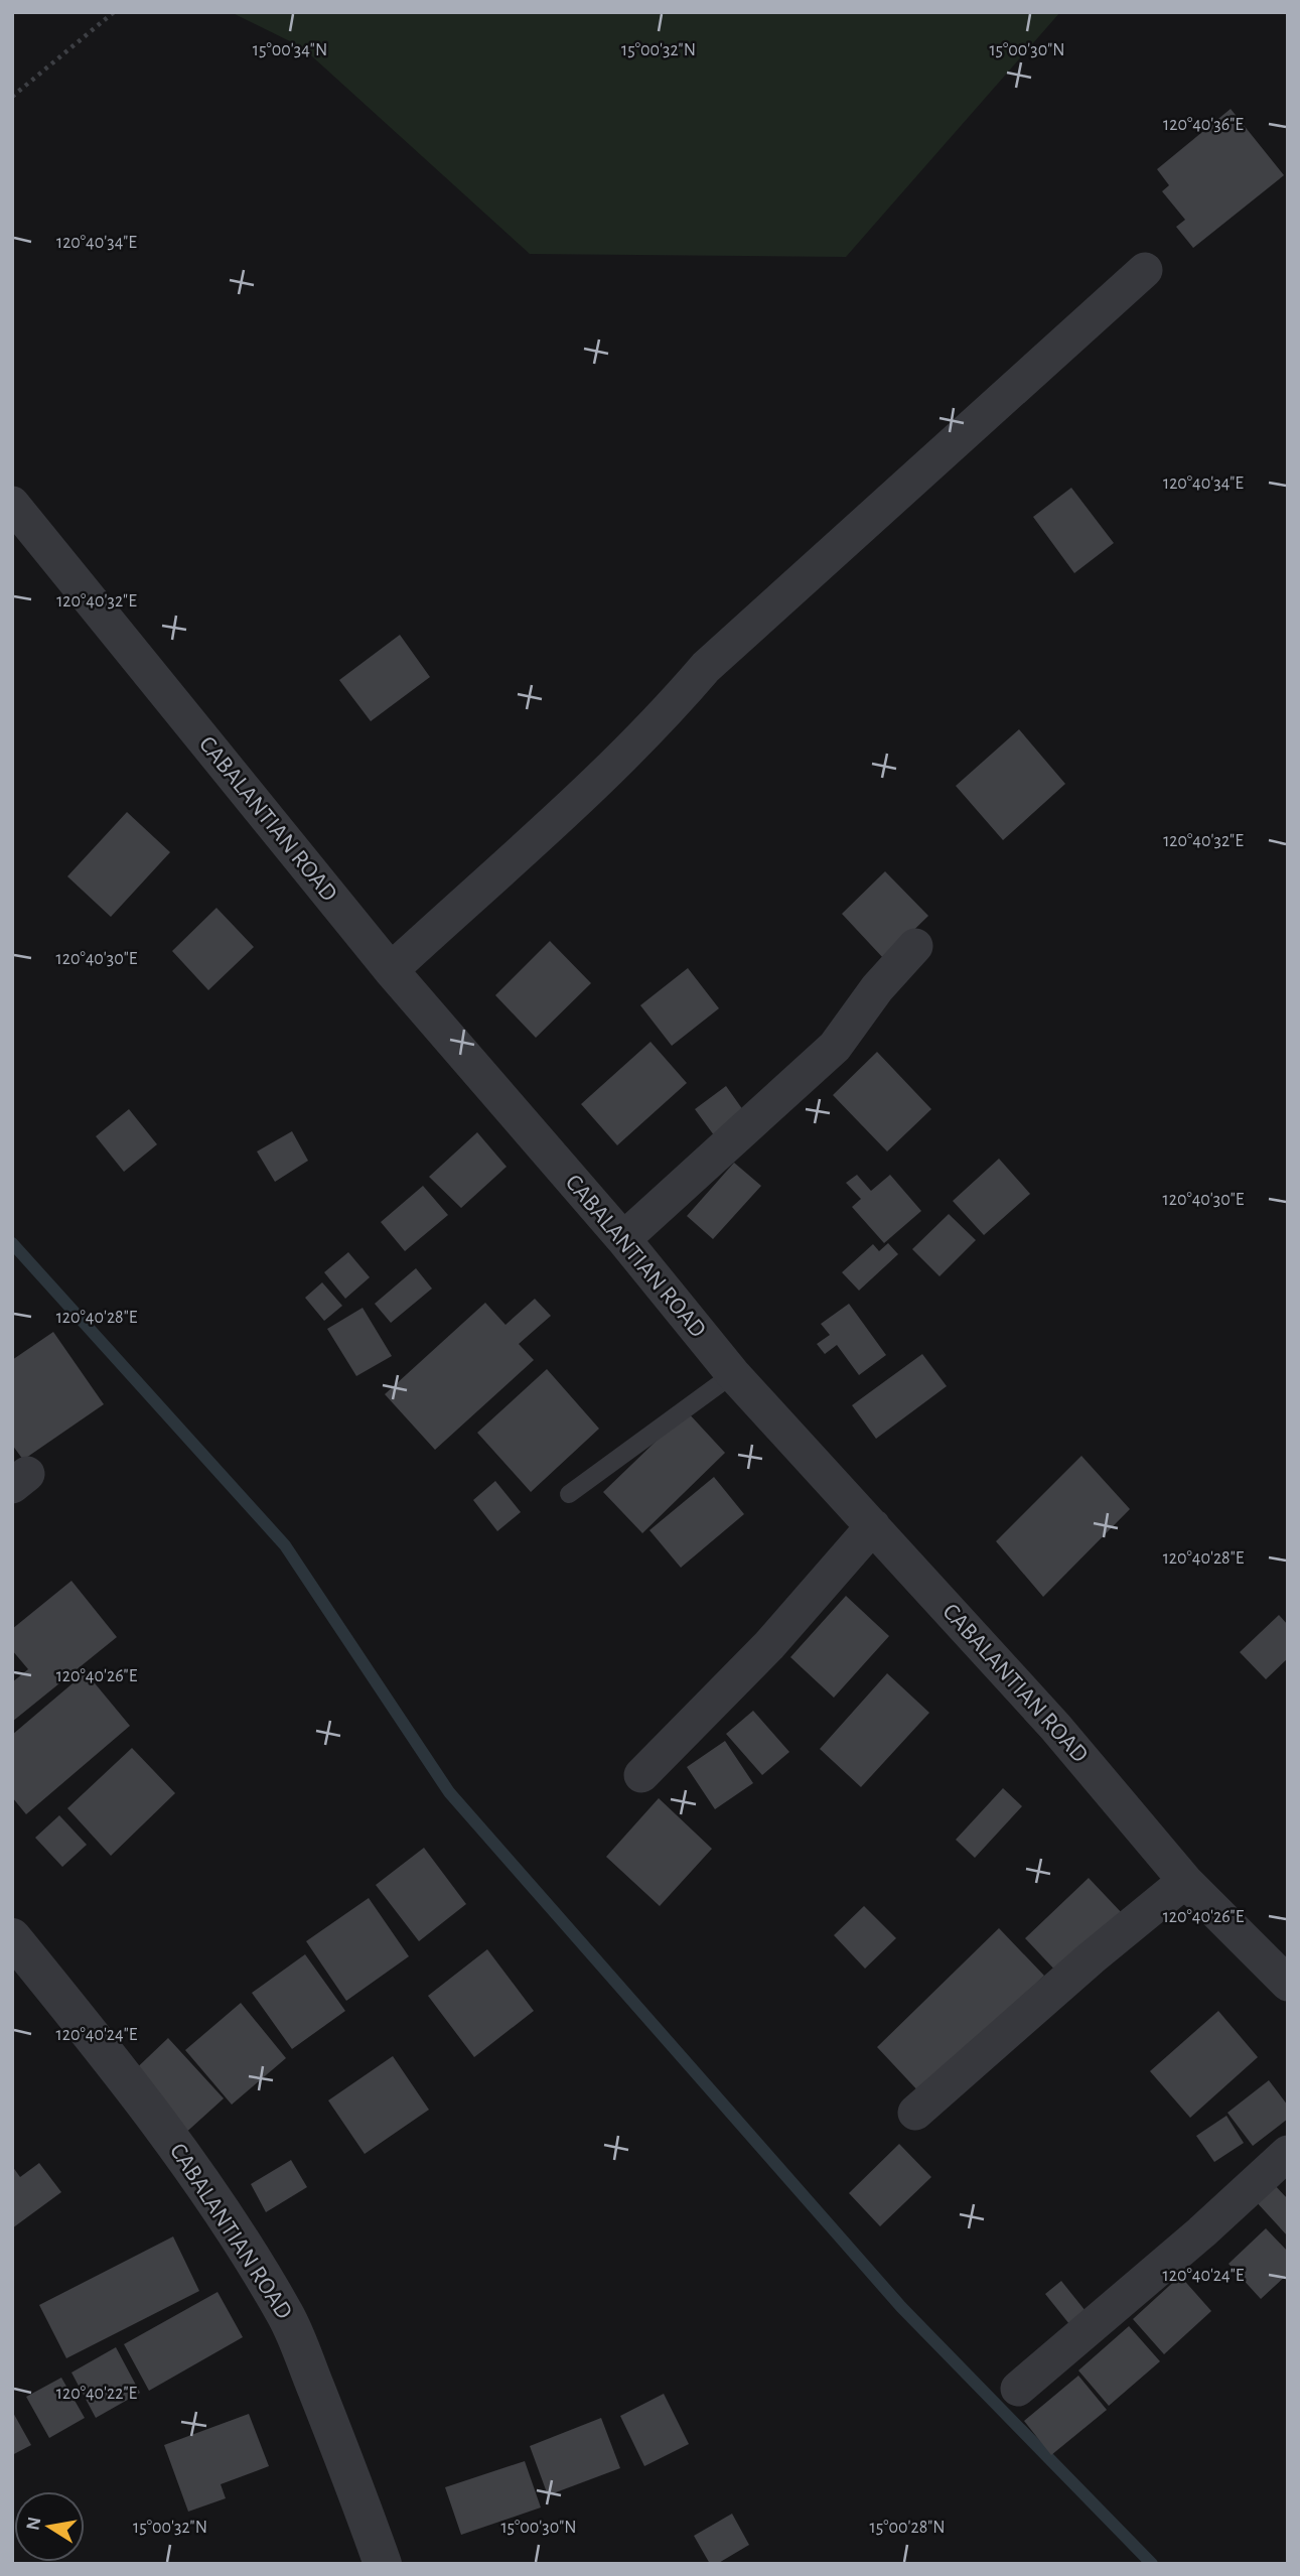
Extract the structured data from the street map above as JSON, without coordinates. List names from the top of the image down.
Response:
{
  "streets": {
    "street": ["CABALANTIAN ROAD"]
  },
  "north": "left",
  "coordinates": [
    "15°00'34\"N",
    "15°00'32\"N",
    "15°00'30\"N",
    "120°40'36\"E",
    "120°40'34\"E",
    "120°40'32\"E",
    "120°40'30\"E",
    "120°40'28\"E",
    "120°40'26\"E",
    "120°40'24\"E",
    "120°40'22\"E",
    "15°00'28\"N"
  ]
}
